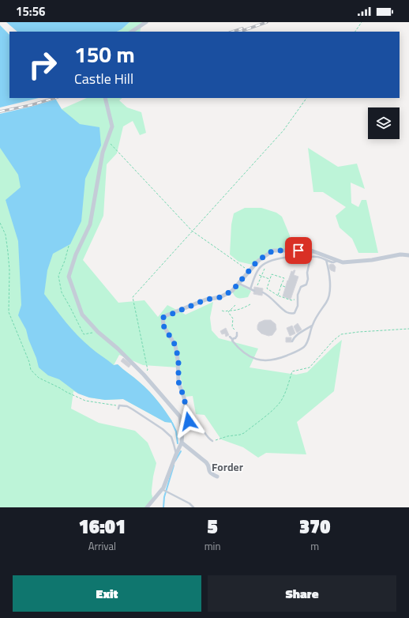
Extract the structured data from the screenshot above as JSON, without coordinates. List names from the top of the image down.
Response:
{
  "districts": ["Forder"],
  "page": {
    "status": "15:56",
    "turn": ["150 m", "Castle Hill"],
    "eta": [
      "16:01",
      "Arrival",
      "5",
      "min",
      "370",
      "m"
    ],
    "buttons": ["Exit", "Share"]
  }
}
